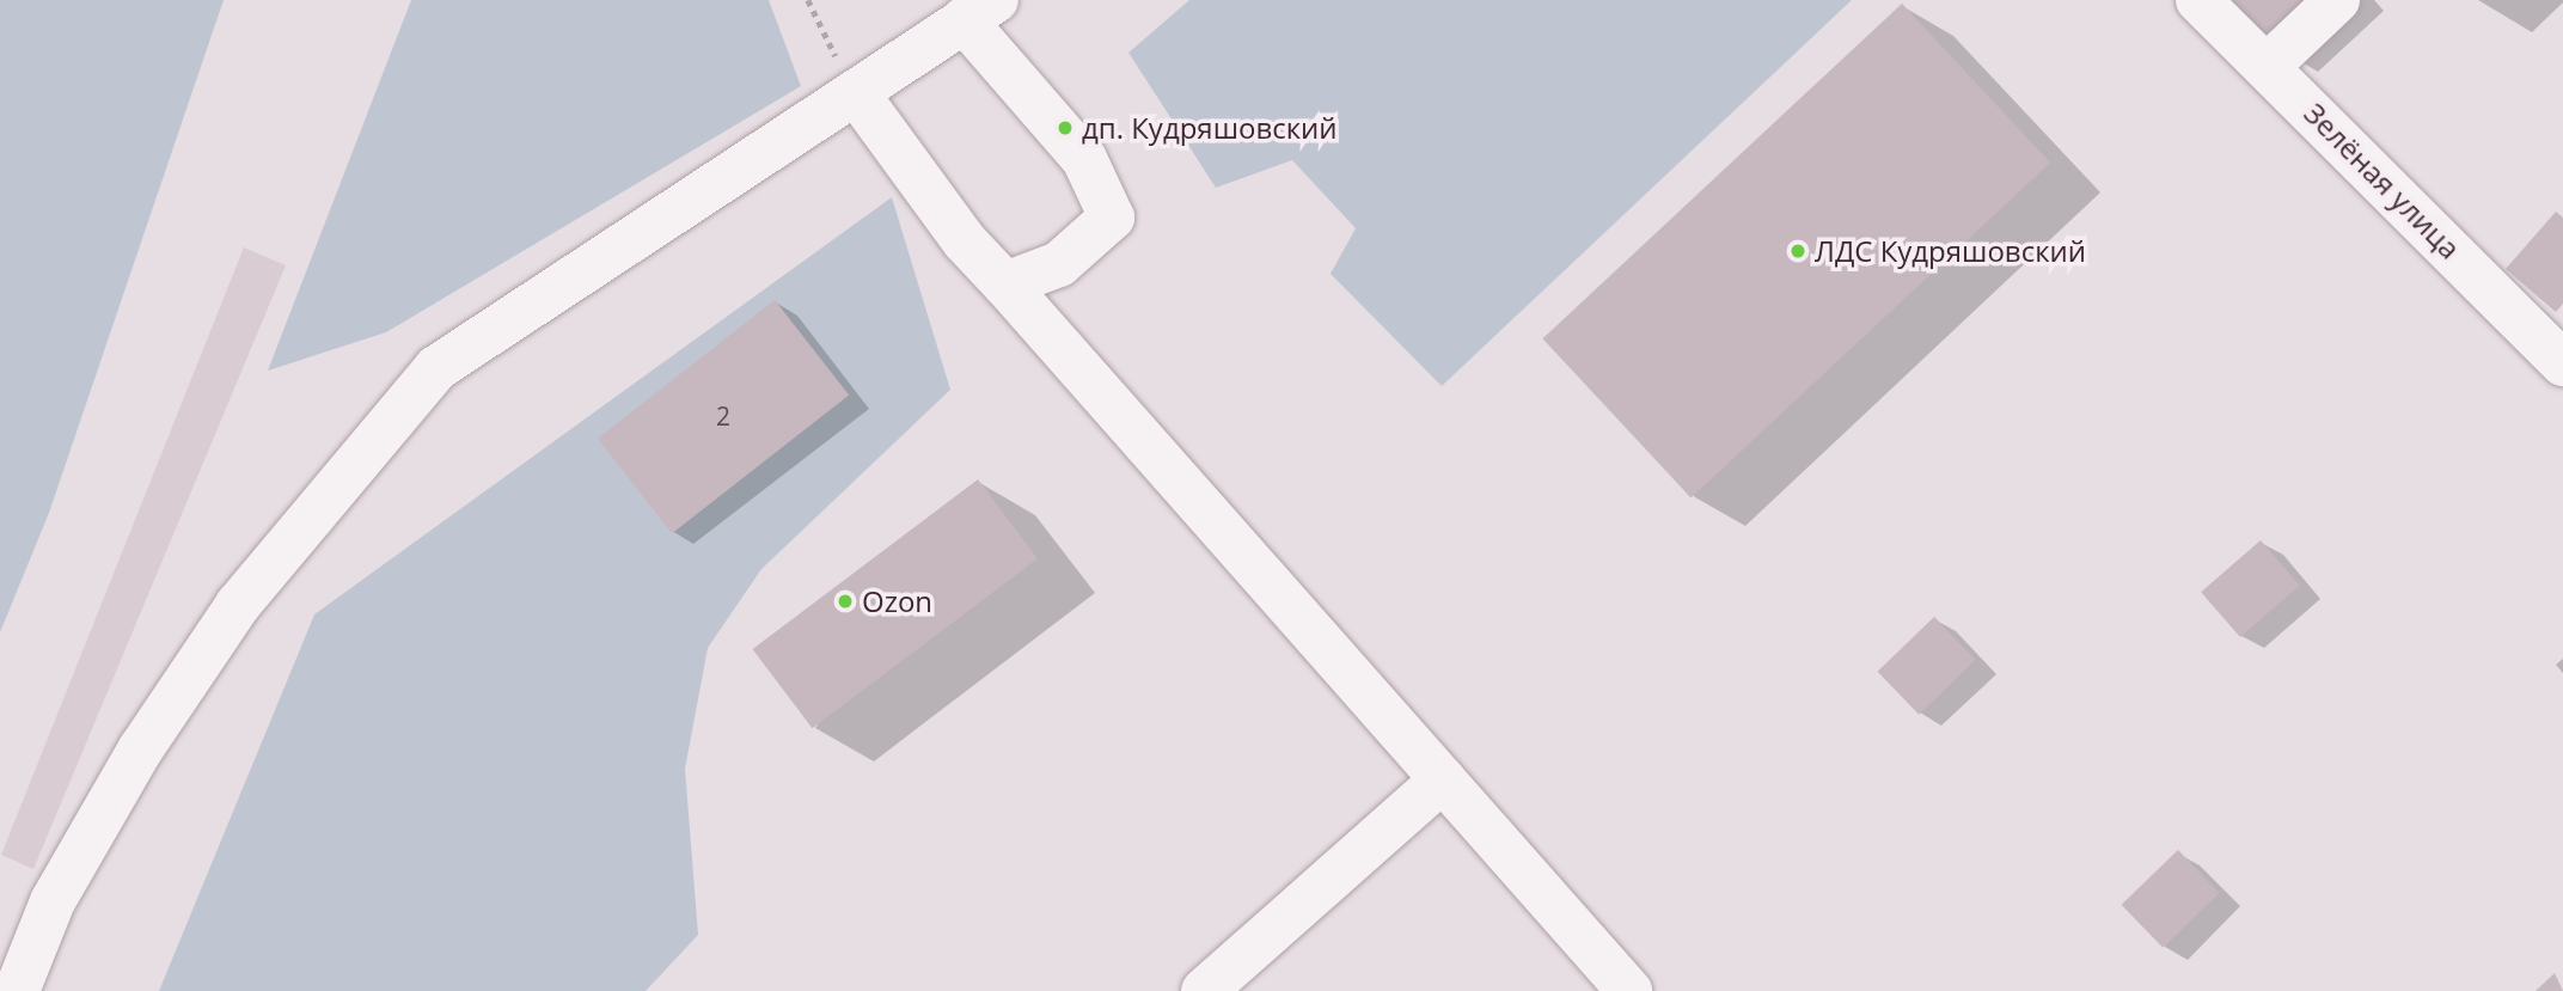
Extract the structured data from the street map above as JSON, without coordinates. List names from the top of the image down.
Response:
{
  "streets": {
    "street": ["Зелёная улица"]
  },
  "places": ["дп. Кудряшовский", "ЛДС Кудряшовский", "Ozon"],
  "house_numbers": ["2"]
}
